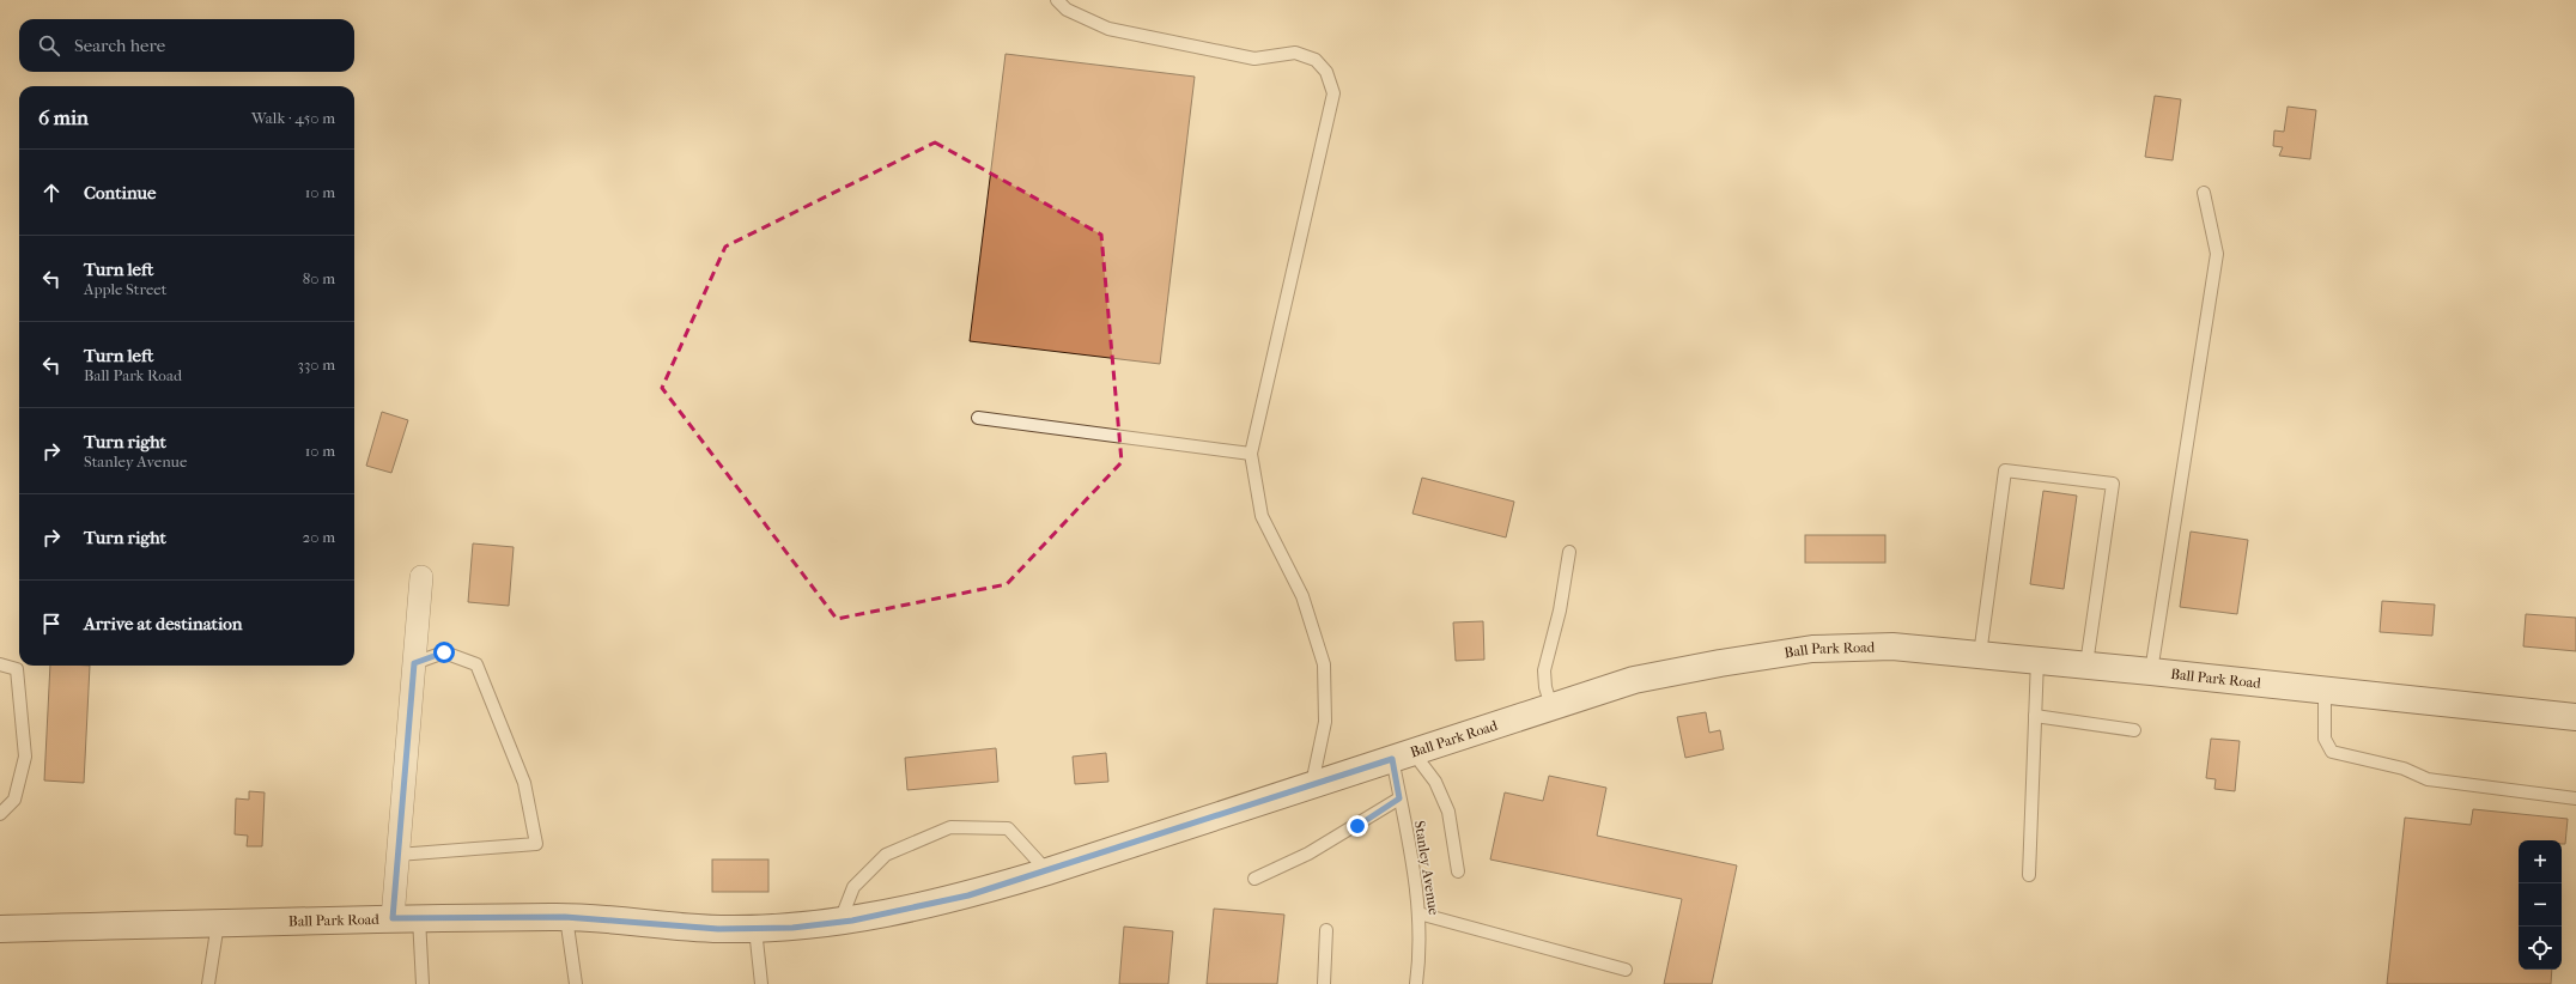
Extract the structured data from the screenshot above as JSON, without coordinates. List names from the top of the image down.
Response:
{
  "streets": {
    "street": ["Ball Park Road"],
    "lane": ["Stanley Avenue"]
  },
  "crossings": [
    ["Ball Park Road", "Stanley Avenue"]
  ],
  "page": {
    "search": "Search here",
    "heading": ["6 min", "Walk · 450 m"],
    "list": [
      ["Continue", "10 m"],
      ["Turn left", "Apple Street", "80 m"],
      ["Turn left", "Ball Park Road", "330 m"],
      ["Turn right", "Stanley Avenue", "10 m"],
      ["Turn right", "20 m"],
      "Arrive at destination"
    ],
    "map_buttons": ["+", "−"]
  }
}
